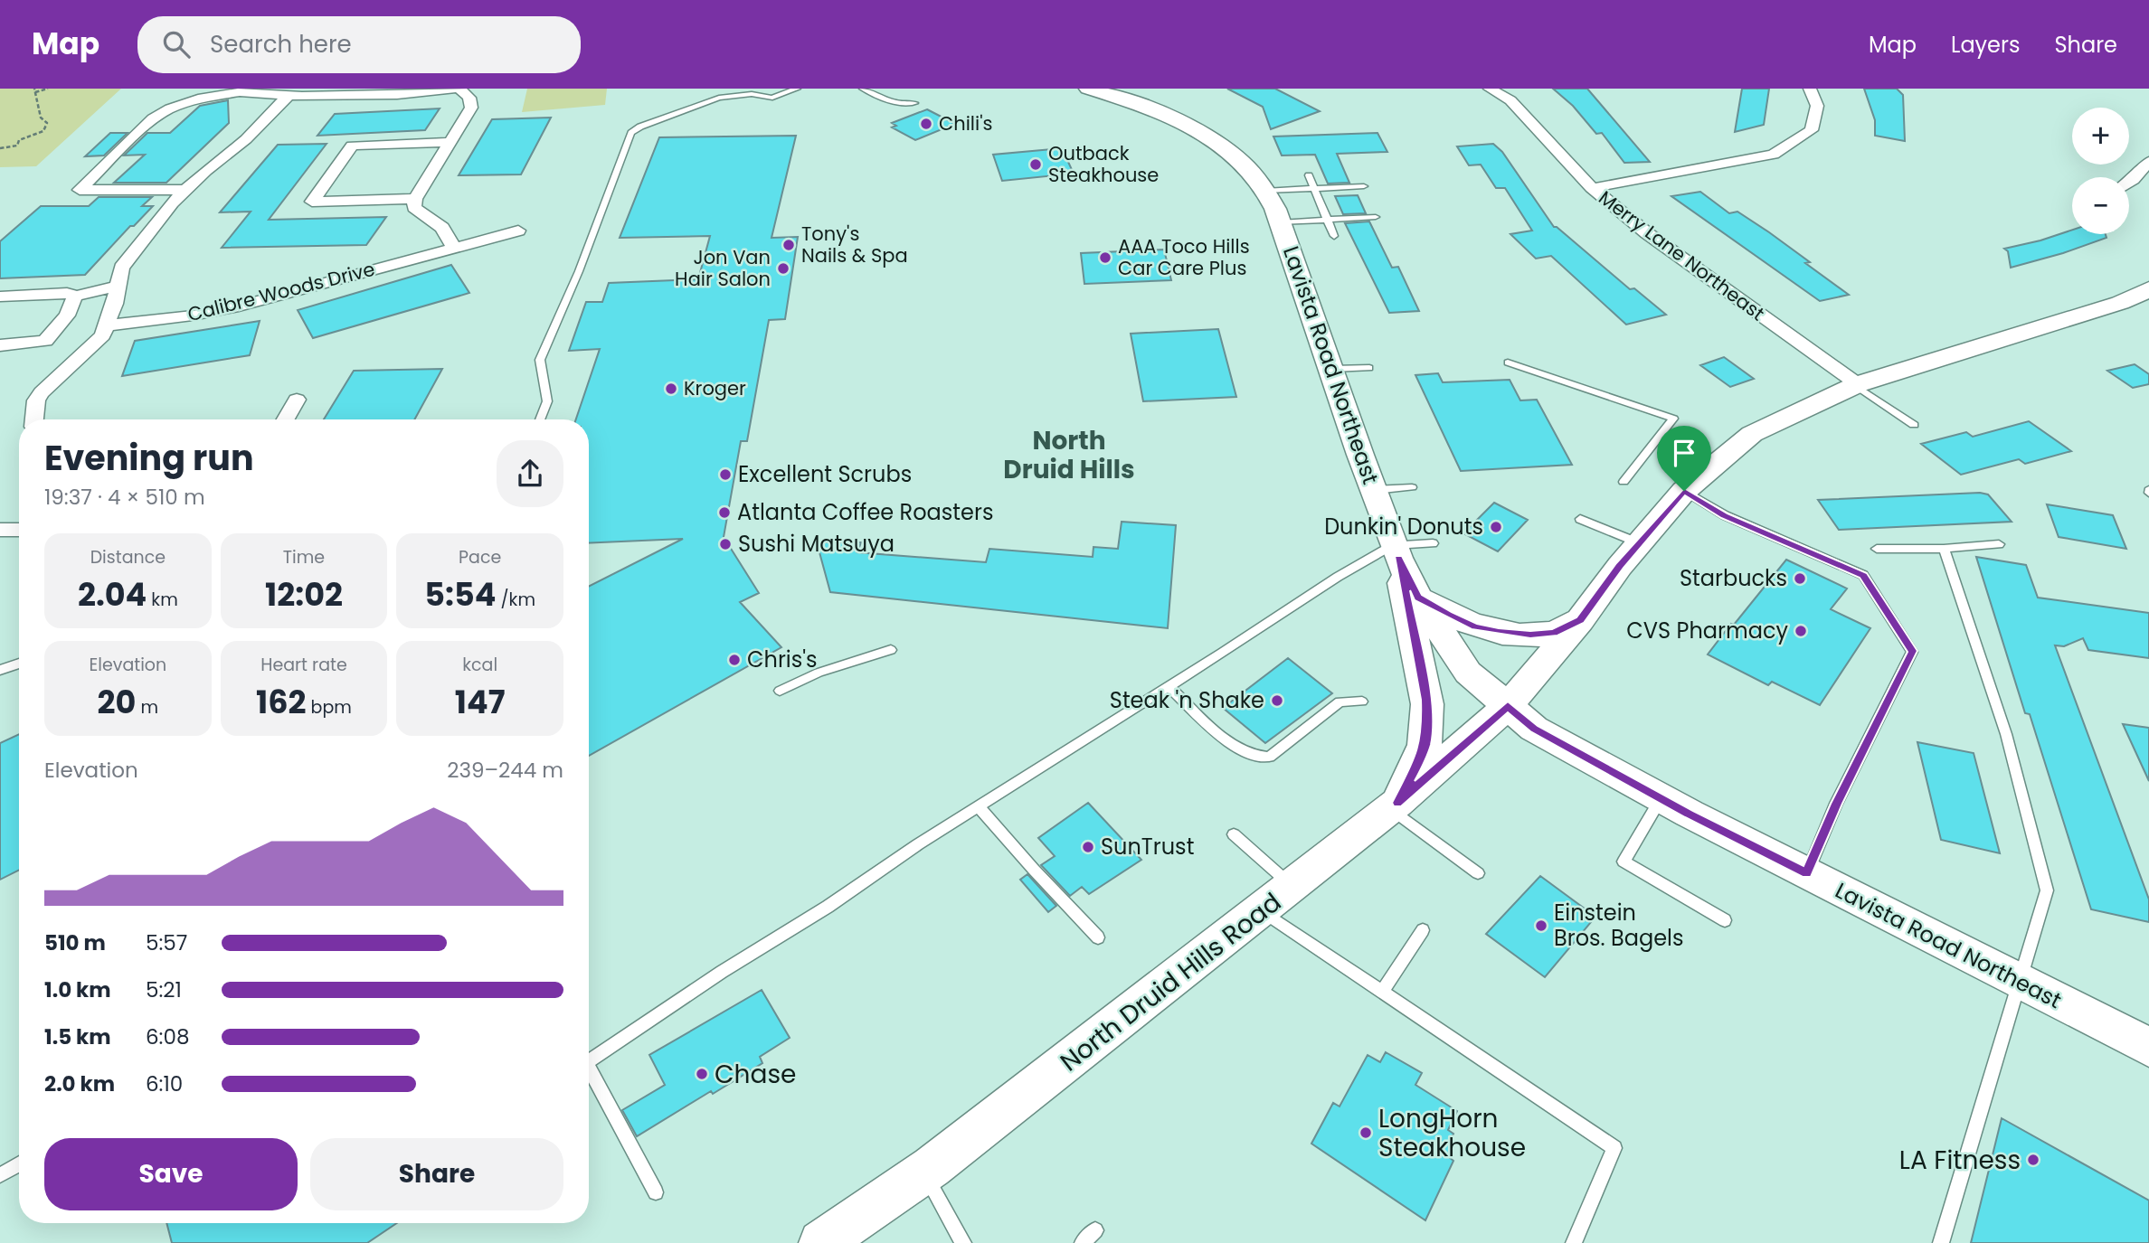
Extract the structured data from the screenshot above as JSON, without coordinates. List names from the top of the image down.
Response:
{
  "streets": {
    "main road": ["Lavista Road Northeast", "North Druid Hills Road"],
    "street": ["Merry Lane Northeast", "Calibre Woods Drive"]
  },
  "crossings": [
    ["Merry Lane Northeast", "North Druid Hills Road"],
    ["Lavista Road Northeast", "North Druid Hills Road"]
  ],
  "districts": ["North Druid Hills"],
  "places": [
    "Chili's",
    "Outback Steakhouse",
    "Tony's Nails & Spa",
    "AAA Toco Hills Car Care Plus",
    "Jon Van Hair Salon",
    "Kroger",
    "Excellent Scrubs",
    "Atlanta Coffee Roasters",
    "Dunkin' Donuts",
    "Sushi Matsuya",
    "Starbucks",
    "CVS Pharmacy",
    "Chris's",
    "Steak 'n Shake",
    "SunTrust",
    "Einstein Bros. Bagels",
    "Chase",
    "LongHorn Steakhouse",
    "LA Fitness"
  ],
  "page": {
    "header": "Map",
    "search": "Search here",
    "nav": ["Map", "Layers", "Share"],
    "map_buttons": ["+", "−"],
    "heading": ["Evening run", "19:37 · 4 × 510 m"],
    "stats": [
      ["Distance", "2.04 km"],
      ["Time", "12:02"],
      ["Pace", "5:54 /km"],
      ["Elevation", "20 m"],
      ["Heart rate", "162 bpm"],
      ["kcal", "147"]
    ],
    "chart": ["Elevation", "239–244 m"],
    "list": [
      {
        "name": "510 m",
        "note": "5:57"
      },
      {
        "name": "1.0 km",
        "note": "5:21"
      },
      {
        "name": "1.5 km",
        "note": "6:08"
      },
      {
        "name": "2.0 km",
        "note": "6:10"
      }
    ],
    "buttons": ["Save", "Share"]
  }
}
